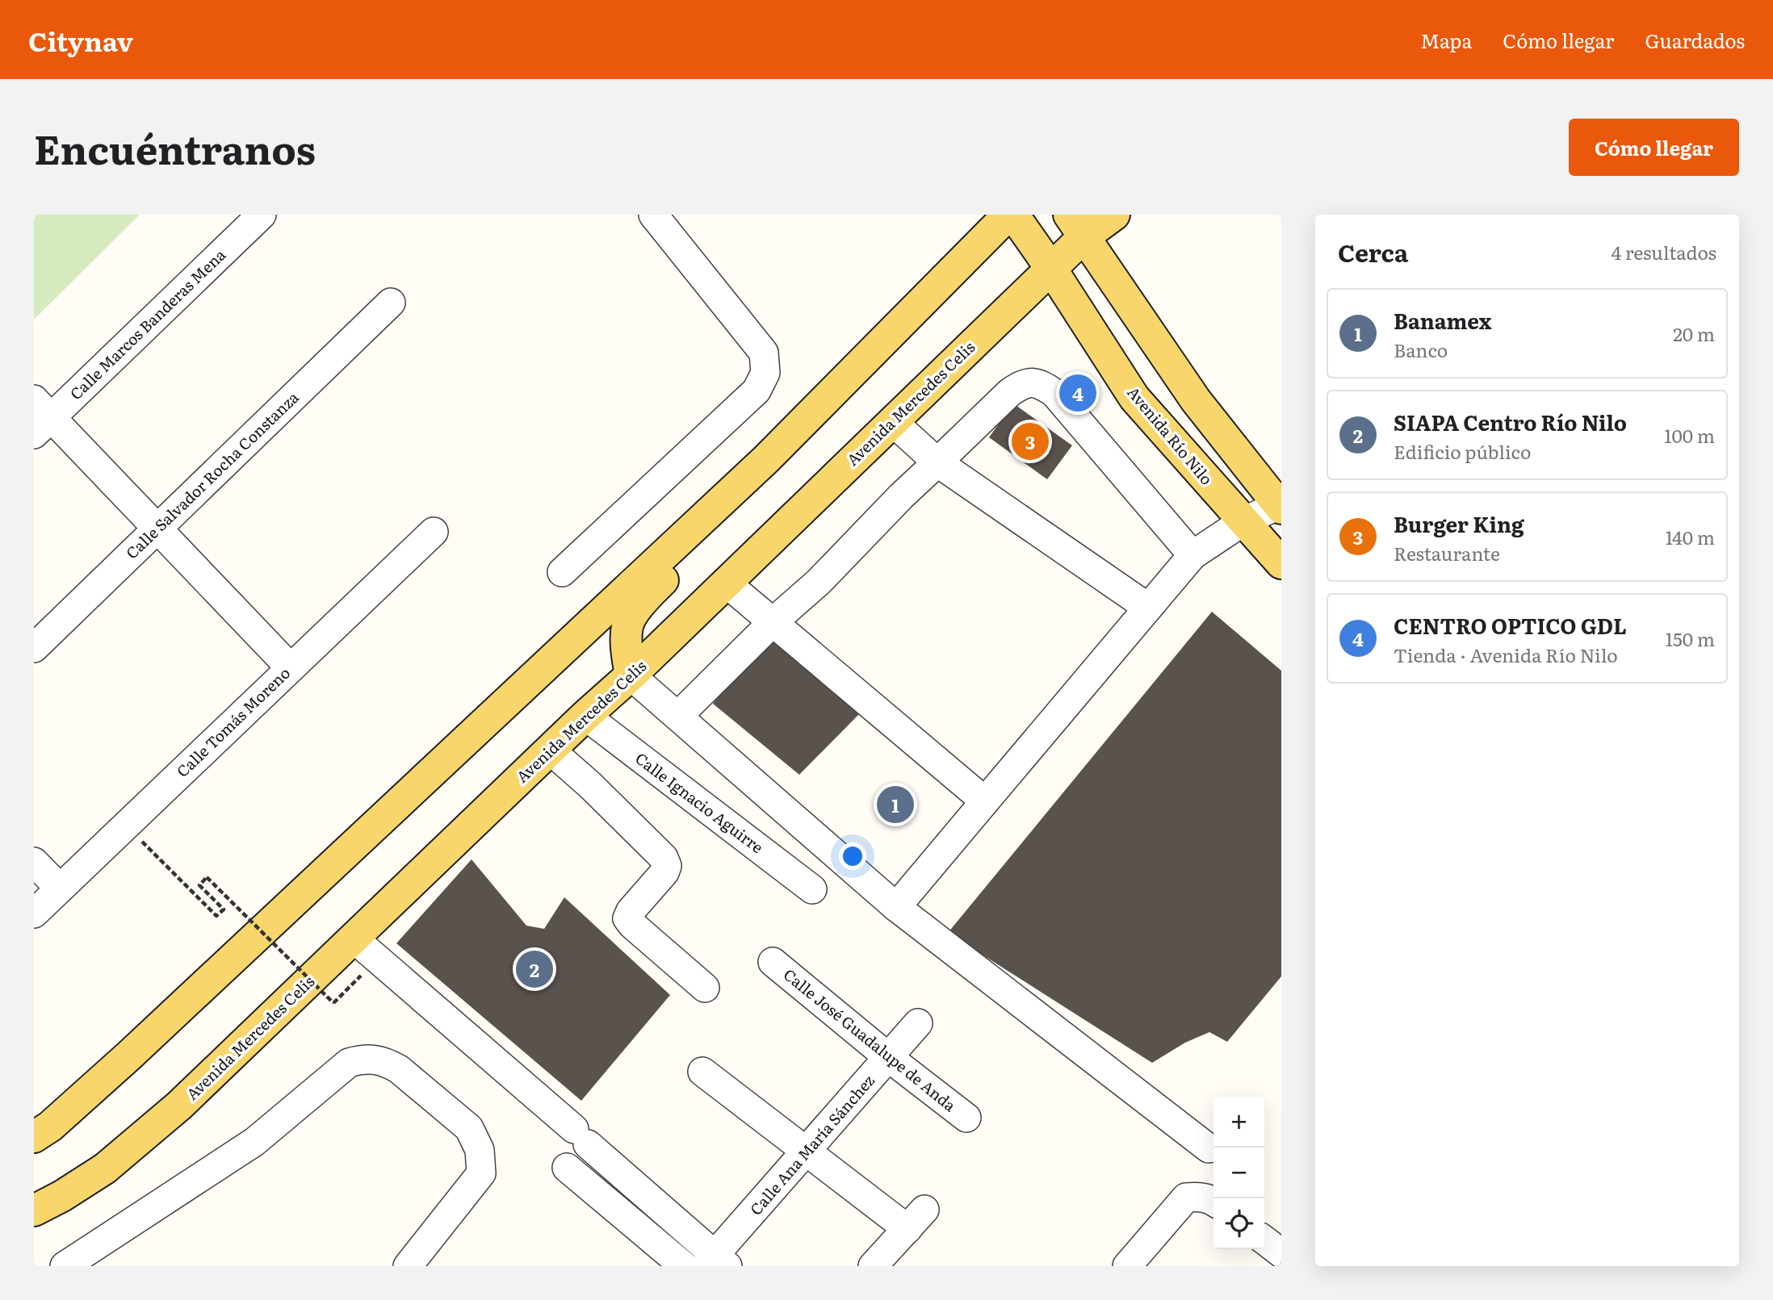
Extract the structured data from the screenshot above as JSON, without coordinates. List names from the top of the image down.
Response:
{
  "streets": {
    "main road": ["Avenida Mercedes Celis", "Avenida Río Nilo"],
    "street": [
      "Calle Marcos Banderas Mena",
      "Calle Salvador Rocha Constanza",
      "Calle Tomás Moreno",
      "Calle Ignacio Aguirre",
      "Calle José Guadalupe de Anda",
      "Calle Ana María Sánchez"
    ]
  },
  "crossings": [
    ["Avenida Mercedes Celis", "Avenida Río Nilo"],
    ["Avenida Mercedes Celis", "Calle Ignacio Aguirre"],
    ["Calle José Guadalupe de Anda", "Calle Ana María Sánchez"]
  ],
  "page": {
    "header": "Citynav",
    "nav": ["Mapa", "Cómo llegar", "Guardados"],
    "title": "Encuéntranos",
    "buttons": "Cómo llegar",
    "heading": ["Cerca", "4 resultados"],
    "list": [
      {
        "mark": "1",
        "name": "Banamex",
        "note": "Banco",
        "value": "20 m"
      },
      {
        "mark": "2",
        "name": "SIAPA Centro Río Nilo",
        "note": "Edificio público",
        "value": "100 m"
      },
      {
        "mark": "3",
        "name": "Burger King",
        "note": "Restaurante",
        "value": "140 m"
      },
      {
        "mark": "4",
        "name": "CENTRO OPTICO GDL",
        "note": "Tienda · Avenida Río Nilo",
        "value": "150 m"
      }
    ],
    "pins": [
      "4",
      "3",
      "1",
      "2"
    ],
    "map_buttons": ["+", "−"]
  }
}
